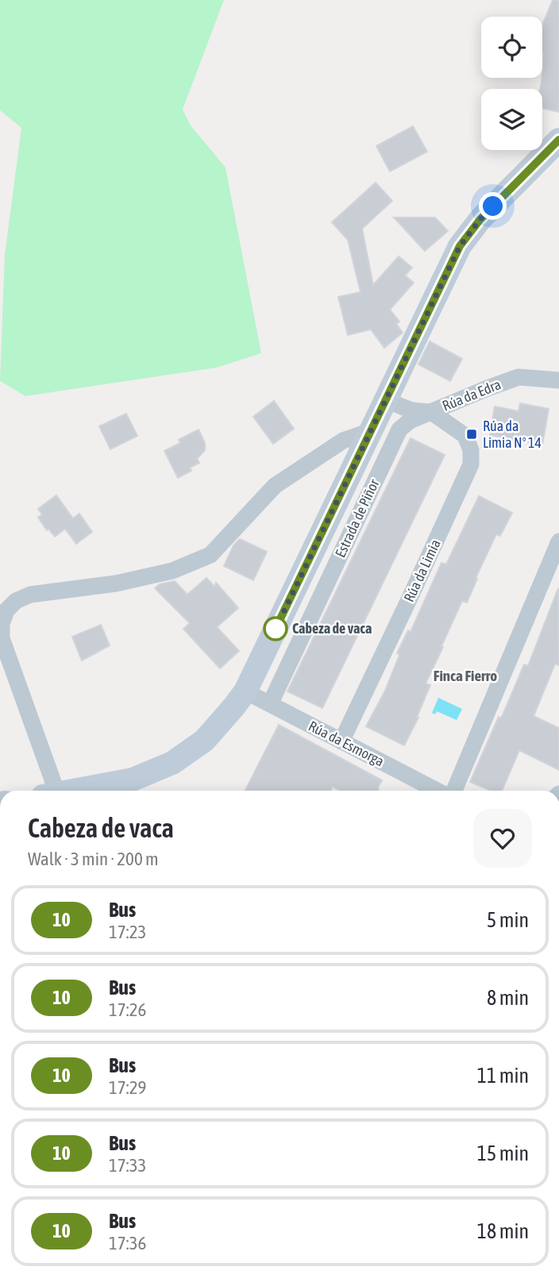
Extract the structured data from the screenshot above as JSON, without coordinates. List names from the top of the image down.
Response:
{
  "streets": {
    "street": [
      "Rúa da Edra",
      "Estrada de Piñor",
      "Rúa da Limia",
      "Rúa da Esmorga"
    ]
  },
  "crossings": [
    ["Rúa da Edra", "Estrada de Piñor"],
    ["Rúa da Edra", "Rúa da Limia"],
    ["Estrada de Piñor", "Rúa da Limia"],
    ["Estrada de Piñor", "Rúa da Esmorga"],
    ["Rúa da Limia", "Rúa da Esmorga"]
  ],
  "districts": ["Finca Fierro"],
  "places": {
    "transit": ["Rúa da Limia Nº 14"],
    "other": ["Cabeza de vaca"]
  },
  "lines": ["bus line 10"],
  "page": {
    "heading": ["Cabeza de vaca", "Walk · 3 min · 200 m"],
    "list": [
      {
        "mark": "10",
        "name": "Bus",
        "note": "17:23",
        "value": "5 min"
      },
      {
        "mark": "10",
        "name": "Bus",
        "note": "17:26",
        "value": "8 min"
      },
      {
        "mark": "10",
        "name": "Bus",
        "note": "17:29",
        "value": "11 min"
      },
      {
        "mark": "10",
        "name": "Bus",
        "note": "17:33",
        "value": "15 min"
      },
      {
        "mark": "10",
        "name": "Bus",
        "note": "17:36",
        "value": "18 min"
      }
    ]
  }
}
